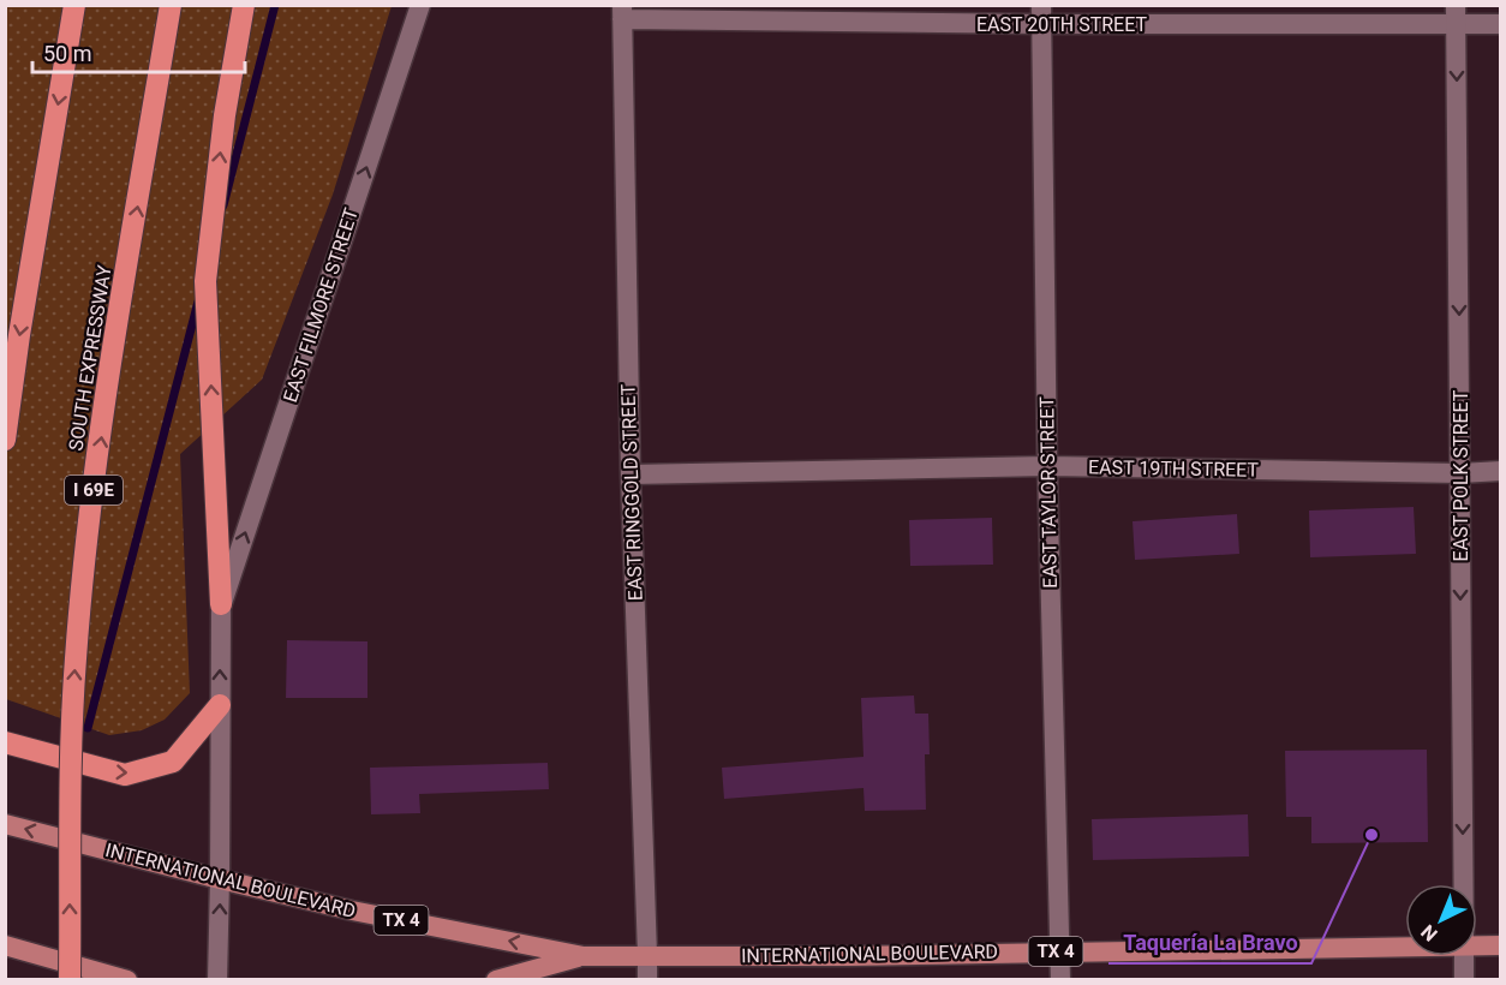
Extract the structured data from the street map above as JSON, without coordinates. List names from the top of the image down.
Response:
{
  "streets": {
    "highway": ["SOUTH EXPRESSWAY", "I 69E"],
    "main road": ["INTERNATIONAL BOULEVARD", "TX 4"],
    "street": [
      "EAST 20TH STREET",
      "EAST FILMORE STREET",
      "EAST 19TH STREET",
      "EAST POLK STREET",
      "EAST RINGGOLD STREET",
      "EAST TAYLOR STREET"
    ]
  },
  "crossings": [
    ["EAST 20TH STREET", "EAST POLK STREET"],
    ["EAST 20TH STREET", "EAST RINGGOLD STREET"],
    ["EAST 20TH STREET", "EAST TAYLOR STREET"],
    ["EAST 19TH STREET", "EAST POLK STREET"],
    ["EAST 19TH STREET", "EAST RINGGOLD STREET"],
    ["EAST 19TH STREET", "EAST TAYLOR STREET"],
    ["EAST RINGGOLD STREET", "INTERNATIONAL BOULEVARD"],
    ["EAST TAYLOR STREET", "INTERNATIONAL BOULEVARD"]
  ],
  "one_way": ["EAST FILMORE STREET", "EAST POLK STREET", "INTERNATIONAL BOULEVARD"],
  "places": ["Taquería La Bravo"],
  "scale_bar": "50 m",
  "north": "bottom left"
}
